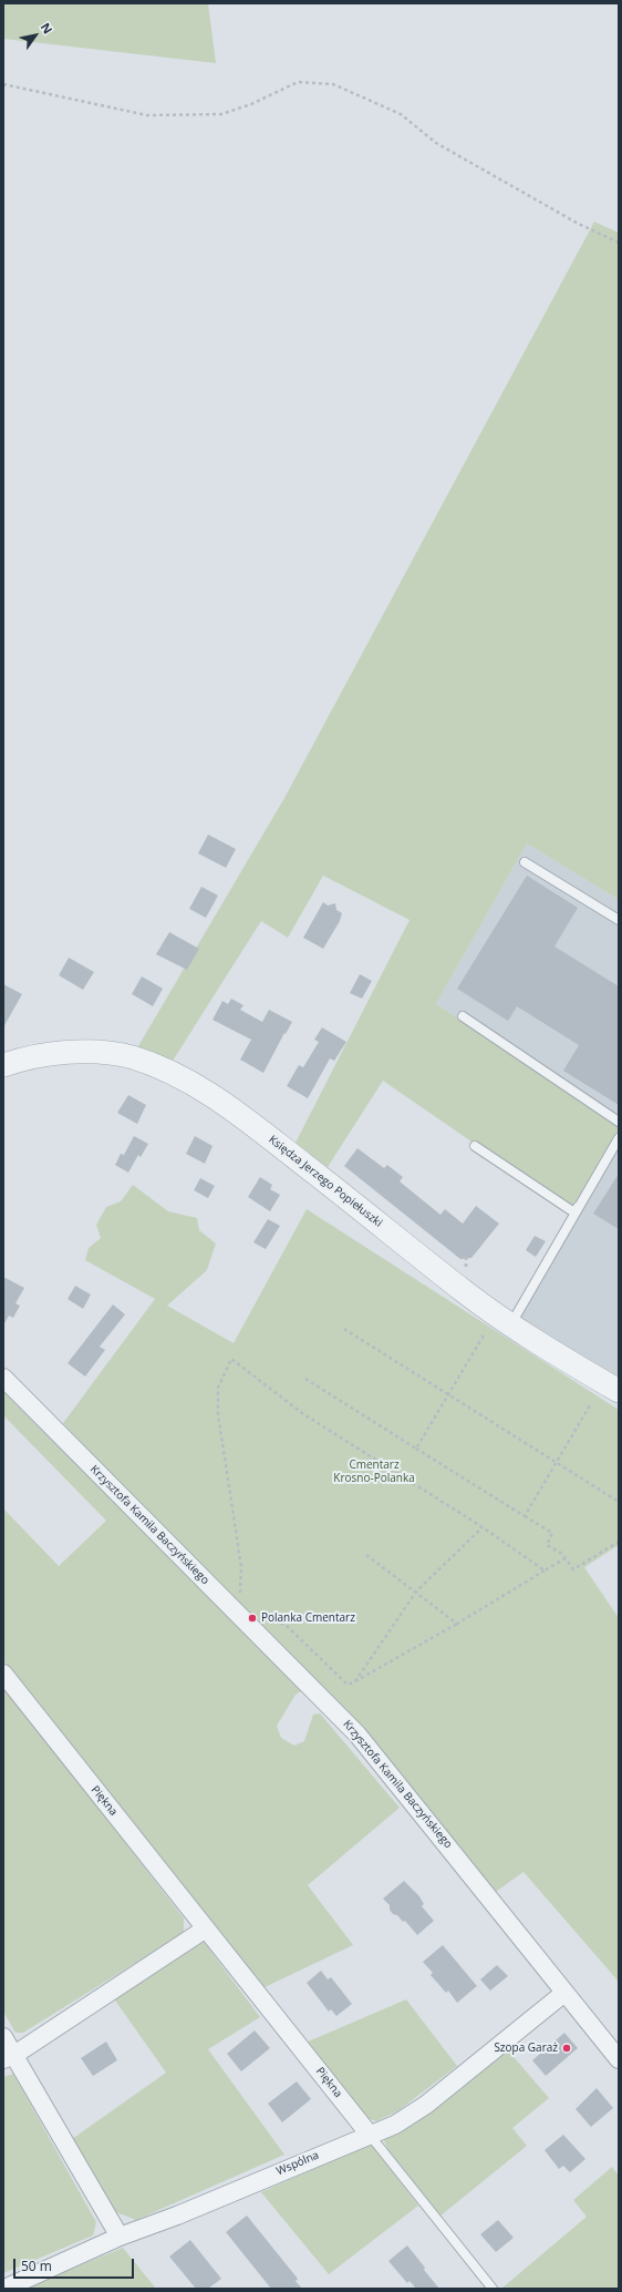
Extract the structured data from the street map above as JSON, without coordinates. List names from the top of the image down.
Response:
{
  "streets": {
    "street": [
      "Księdza Jerzego Popiełuszki",
      "Krzysztofa Kamila Baczyńskiego",
      "Piękna",
      "Wspólna"
    ]
  },
  "crossings": [
    ["Krzysztofa Kamila Baczyńskiego", "Wspólna"],
    ["Piękna", "Wspólna"]
  ],
  "parks": ["Cmentarz Krosno-Polanka"],
  "places": ["Polanka Cmentarz", "Szopa Garaż"],
  "scale_bar": "50 m",
  "north": "top right"
}
